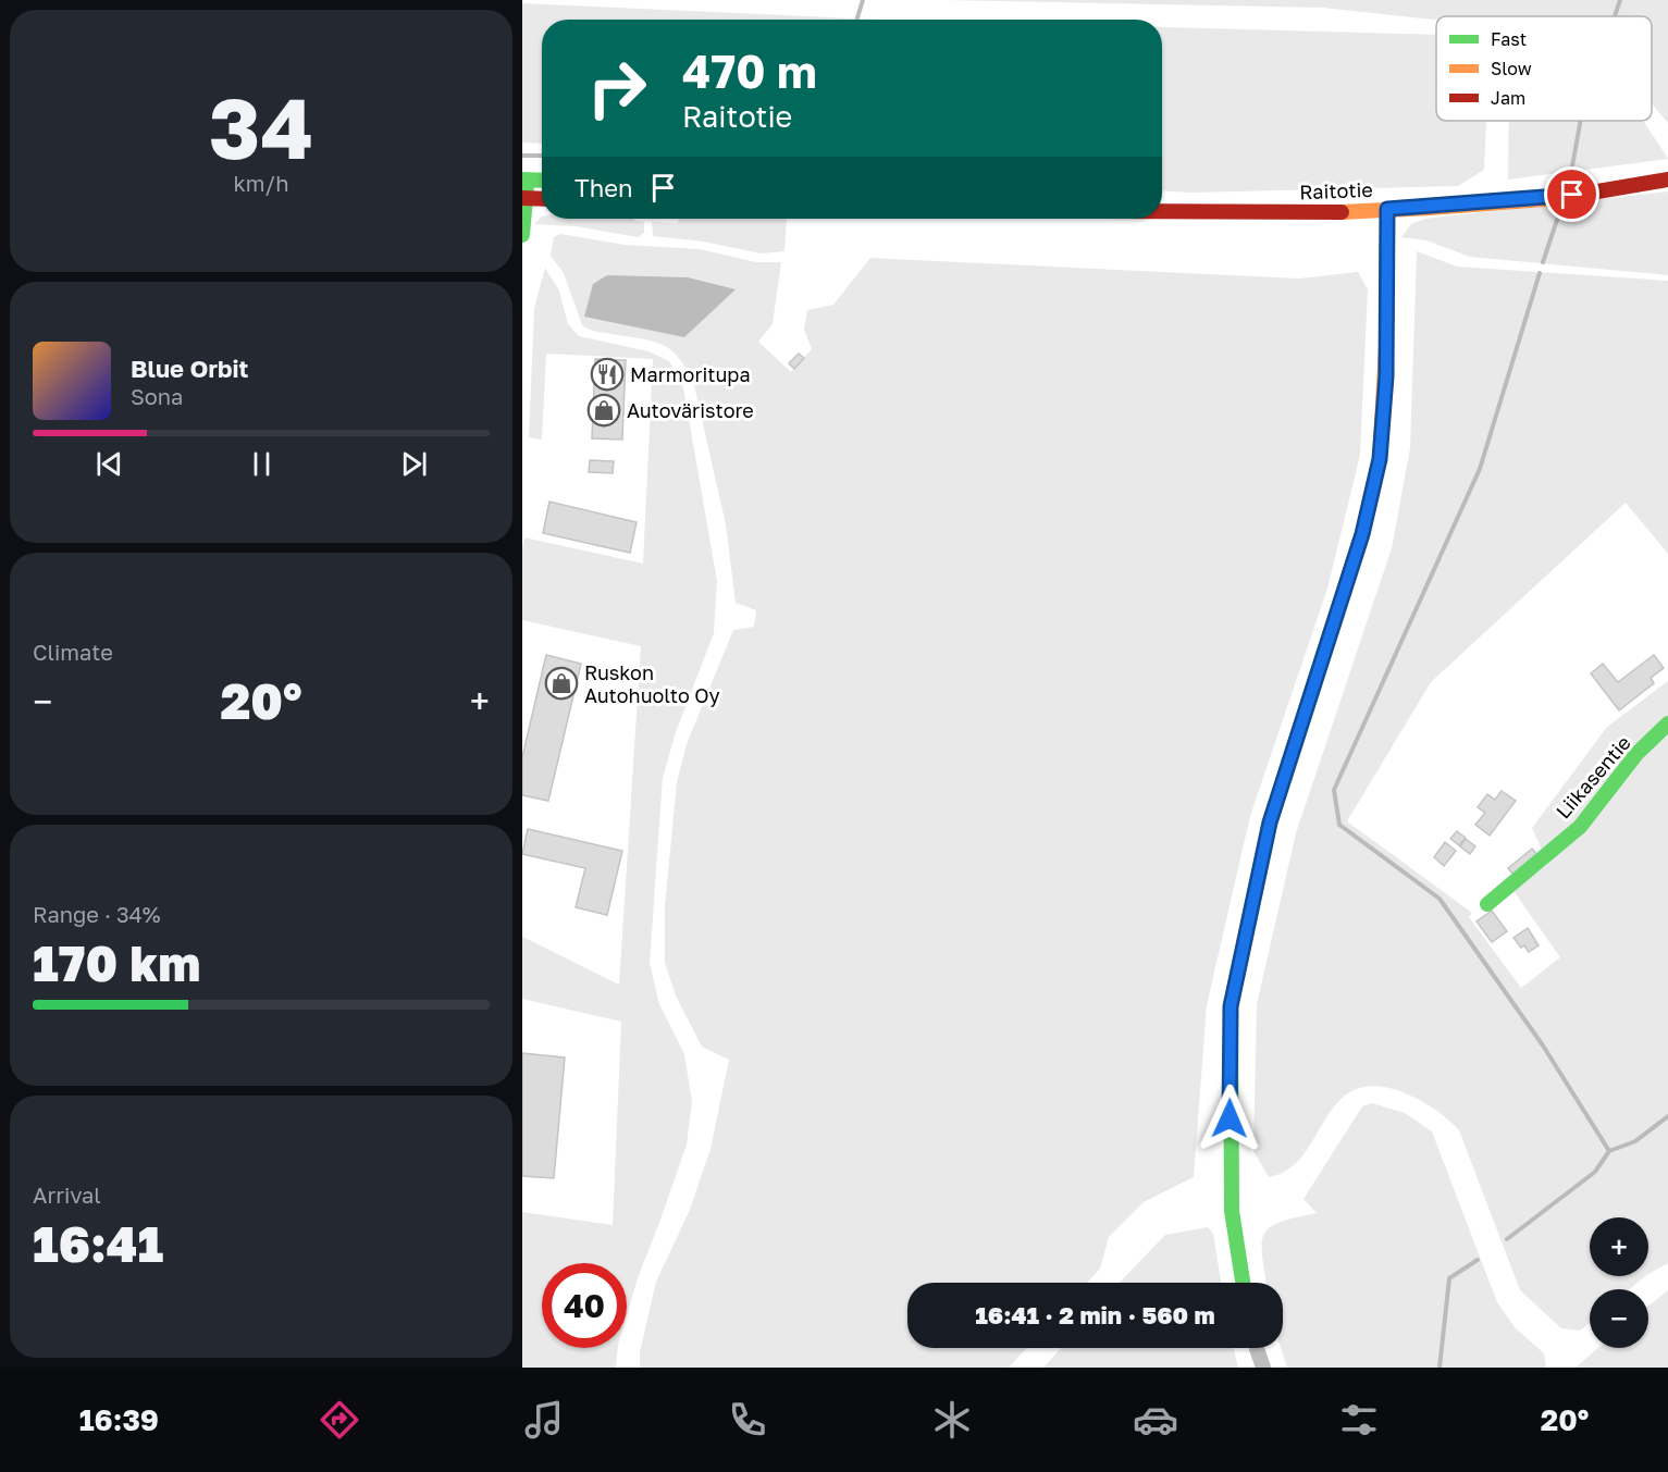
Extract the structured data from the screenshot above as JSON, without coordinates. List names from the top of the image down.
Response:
{
  "streets": {
    "street": ["Raitotie", "Liikasentie"]
  },
  "places": {
    "restaurant": ["Marmoritupa"],
    "shop": ["Autoväristore", "Ruskon Autohuolto Oy"]
  },
  "legend": ["Fast", "Slow", "Jam"],
  "page": {
    "tile": [
      ["34", "km/h"],
      "Climate",
      ["Range · 34%", "170 km"],
      ["Arrival", "16:41"]
    ],
    "turn": ["470 m", "Raitotie"],
    "then": "Then",
    "song": ["Blue Orbit", "Sona"],
    "heat": ["−", "20°", "+"],
    "map_buttons": ["+", "−"],
    "limit": "40",
    "trip": "16:41 · 2 min · 560 m",
    "tabs": ["16:39", "20°"]
  }
}
